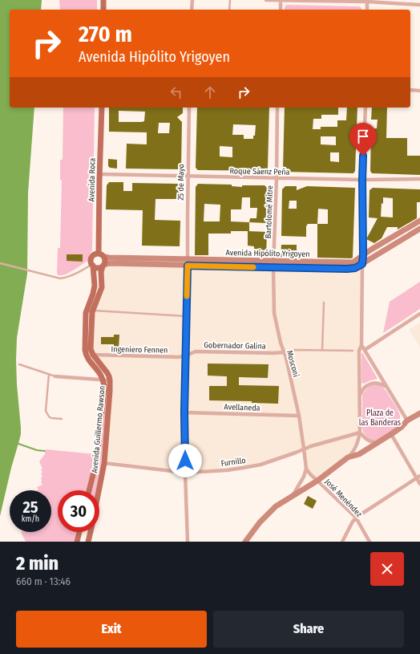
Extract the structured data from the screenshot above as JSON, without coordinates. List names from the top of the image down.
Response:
{
  "streets": {
    "main road": ["Avenida Roca", "Avenida Hipólito Yrigoyen", "Avenida Guillermo Rawson"],
    "street": [
      "Roque Sáenz Peña",
      "25 de Mayo",
      "Bartolomé Mitre",
      "Gobernador Galina",
      "Ingeniero Fennen",
      "Mosconi",
      "Avellaneda",
      "Furnillo",
      "José Menéndez"
    ]
  },
  "crossings": [
    ["Roque Sáenz Peña", "Avenida Roca"],
    ["Roque Sáenz Peña", "25 de Mayo"],
    ["Roque Sáenz Peña", "Bartolomé Mitre"],
    ["Avenida Roca", "Avenida Hipólito Yrigoyen"],
    ["Avenida Roca", "Avenida Guillermo Rawson"],
    ["25 de Mayo", "Avenida Hipólito Yrigoyen"],
    ["25 de Mayo", "Gobernador Galina"],
    ["25 de Mayo", "Ingeniero Fennen"],
    ["25 de Mayo", "Avellaneda"],
    ["25 de Mayo", "Furnillo"],
    ["Bartolomé Mitre", "Avenida Hipólito Yrigoyen"],
    ["Bartolomé Mitre", "Mosconi"],
    ["Avenida Hipólito Yrigoyen", "Mosconi"],
    ["Avenida Hipólito Yrigoyen", "Avenida Guillermo Rawson"],
    ["Gobernador Galina", "Ingeniero Fennen"],
    ["Gobernador Galina", "Mosconi"],
    ["Ingeniero Fennen", "Avenida Guillermo Rawson"],
    ["Mosconi", "Avellaneda"],
    ["Mosconi", "Furnillo"],
    ["Avenida Guillermo Rawson", "Furnillo"]
  ],
  "parks": ["Plaza de las Banderas"],
  "page": {
    "turn": ["270 m", "Avenida Hipólito Yrigoyen"],
    "speed": "25 km/h",
    "limit": "30",
    "heading": ["2 min", "660 m · 13:46"],
    "buttons": ["Exit", "Share"]
  }
}
